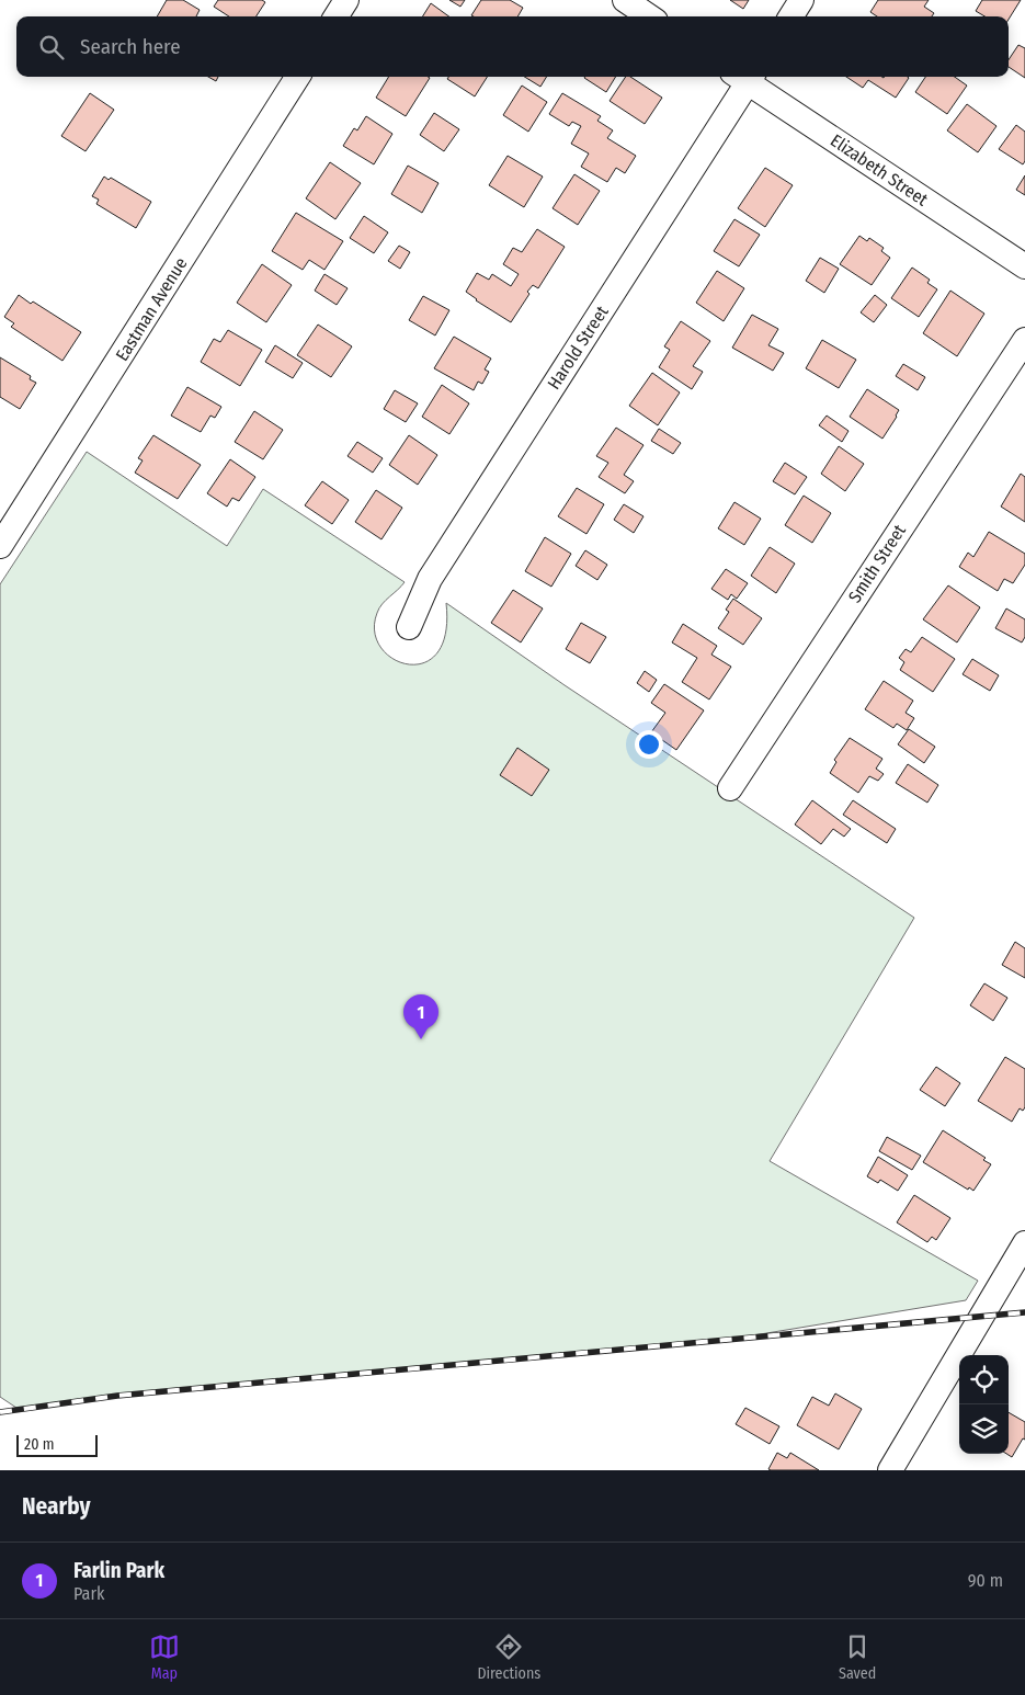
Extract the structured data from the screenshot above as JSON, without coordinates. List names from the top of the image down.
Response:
{
  "streets": {
    "street": [
      "Elizabeth Street",
      "Eastman Avenue",
      "Harold Street",
      "Smith Street"
    ]
  },
  "scale_bar": "20 m",
  "page": {
    "search": "Search here",
    "pins": "1",
    "scale": "20 m",
    "heading": "Nearby",
    "list": [
      {
        "mark": "1",
        "name": "Farlin Park",
        "note": "Park",
        "value": "90 m"
      }
    ],
    "nav": ["Map", "Directions", "Saved"]
  }
}
